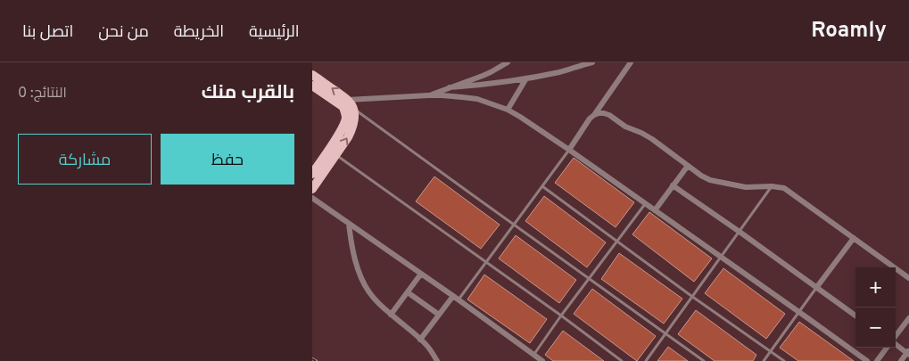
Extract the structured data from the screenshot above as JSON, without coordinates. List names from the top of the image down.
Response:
{
  "page": {
    "header": "Roamly",
    "nav": [
      "الرئيسية",
      "الخريطة",
      "من نحن",
      "اتصل بنا"
    ],
    "heading": ["بالقرب منك", "النتائج: 0"],
    "buttons": ["حفظ", "مشاركة"],
    "map_buttons": ["+", "−"]
  }
}
